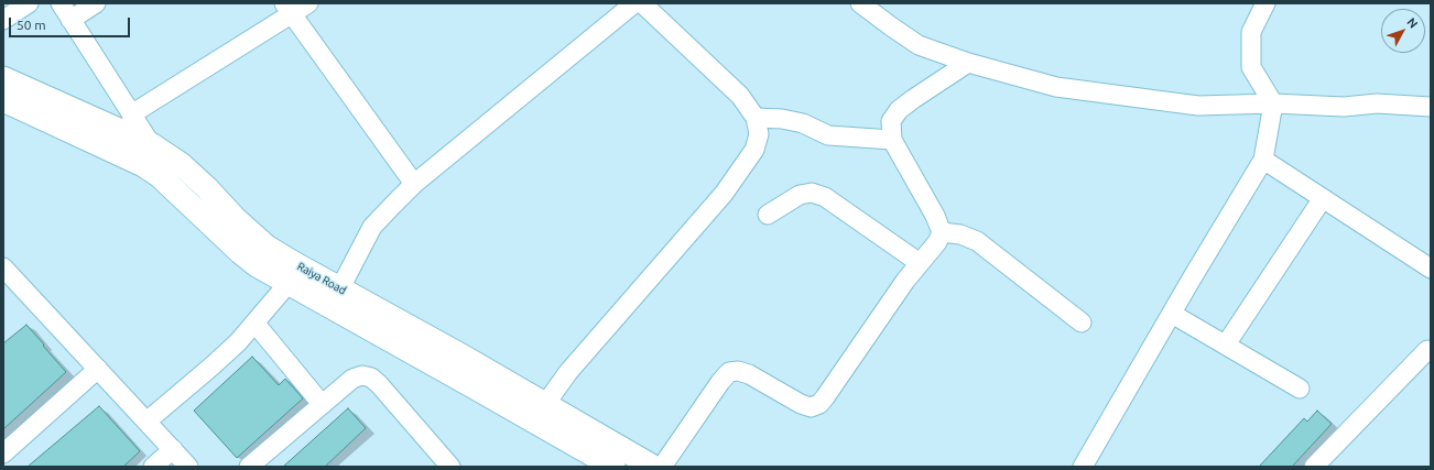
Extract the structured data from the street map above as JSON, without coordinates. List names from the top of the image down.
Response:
{
  "streets": {
    "street": ["Raiya Road"]
  },
  "scale_bar": "50 m",
  "north": "top right"
}
